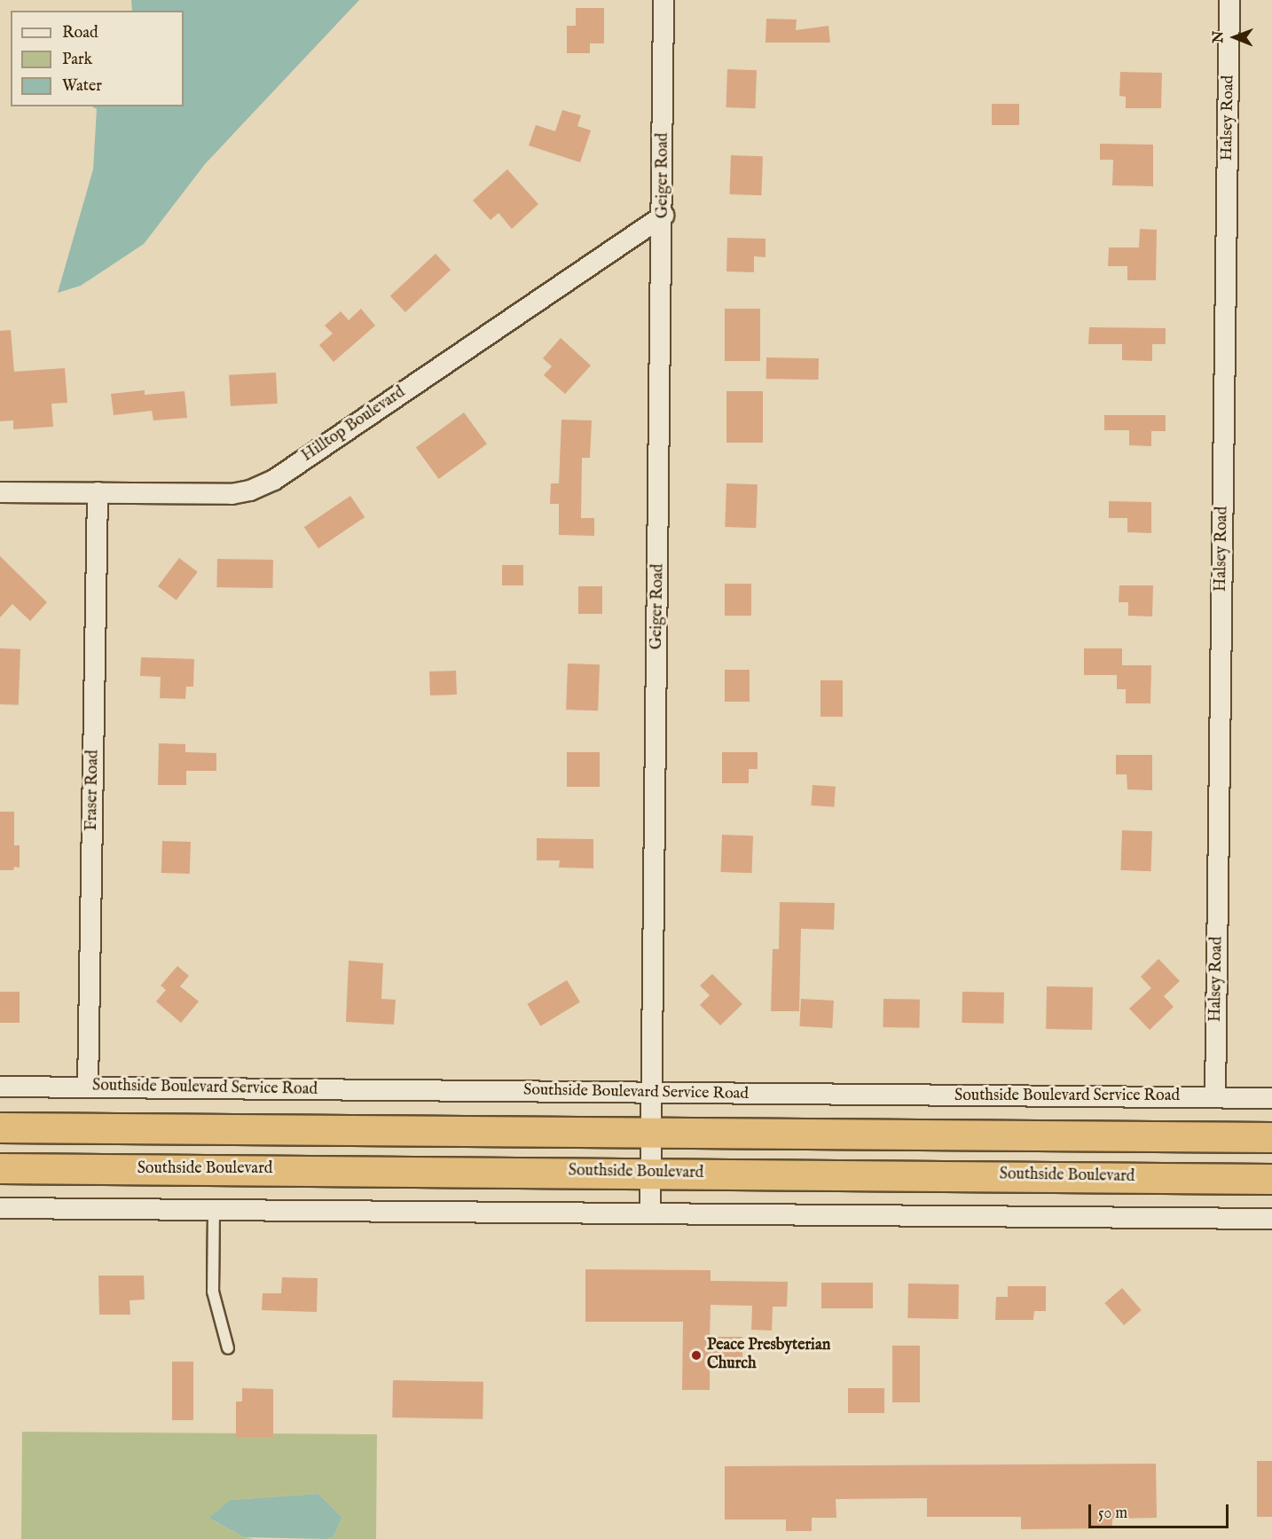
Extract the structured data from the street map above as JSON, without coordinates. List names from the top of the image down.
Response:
{
  "streets": {
    "highway": ["Southside Boulevard"],
    "street": [
      "Halsey Road",
      "Geiger Road",
      "Hilltop Boulevard",
      "Fraser Road",
      "Southside Boulevard Service Road"
    ]
  },
  "crossings": [
    ["Halsey Road", "Southside Boulevard Service Road"],
    ["Geiger Road", "Hilltop Boulevard"],
    ["Geiger Road", "Southside Boulevard Service Road"],
    ["Geiger Road", "Southside Boulevard"],
    ["Hilltop Boulevard", "Fraser Road"],
    ["Fraser Road", "Southside Boulevard Service Road"]
  ],
  "places": ["Peace Presbyterian Church"],
  "legend": ["Road", "Park", "Water"],
  "scale_bar": "50 m",
  "north": "left"
}
